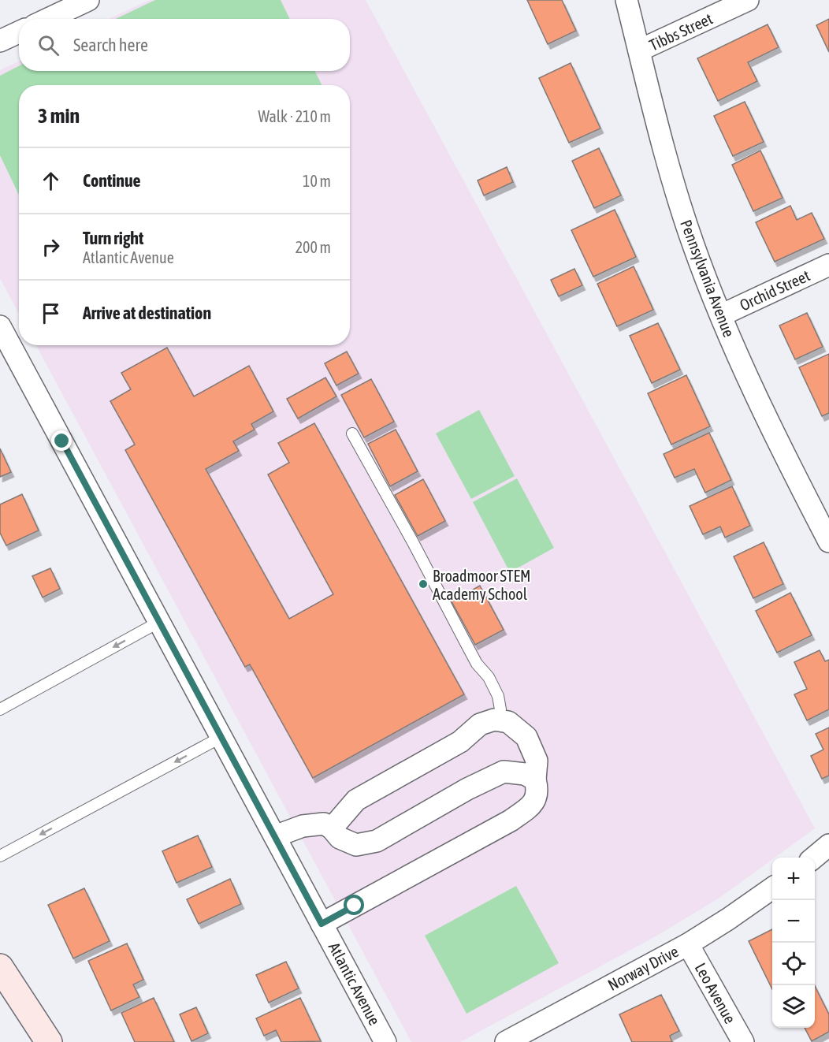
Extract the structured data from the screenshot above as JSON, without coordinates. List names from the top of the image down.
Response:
{
  "streets": {
    "street": [
      "Tibbs Street",
      "Pennsylvania Avenue",
      "Orchid Street",
      "Norway Drive",
      "Atlantic Avenue",
      "Leo Avenue"
    ]
  },
  "crossings": [
    ["Tibbs Street", "Pennsylvania Avenue"],
    ["Pennsylvania Avenue", "Orchid Street"],
    ["Norway Drive", "Leo Avenue"]
  ],
  "places": ["Broadmoor STEM Academy School"],
  "page": {
    "search": "Search here",
    "heading": ["3 min", "Walk · 210 m"],
    "list": [
      ["Continue", "10 m"],
      ["Turn right", "Atlantic Avenue", "200 m"],
      "Arrive at destination"
    ],
    "map_buttons": ["+", "−"]
  }
}
